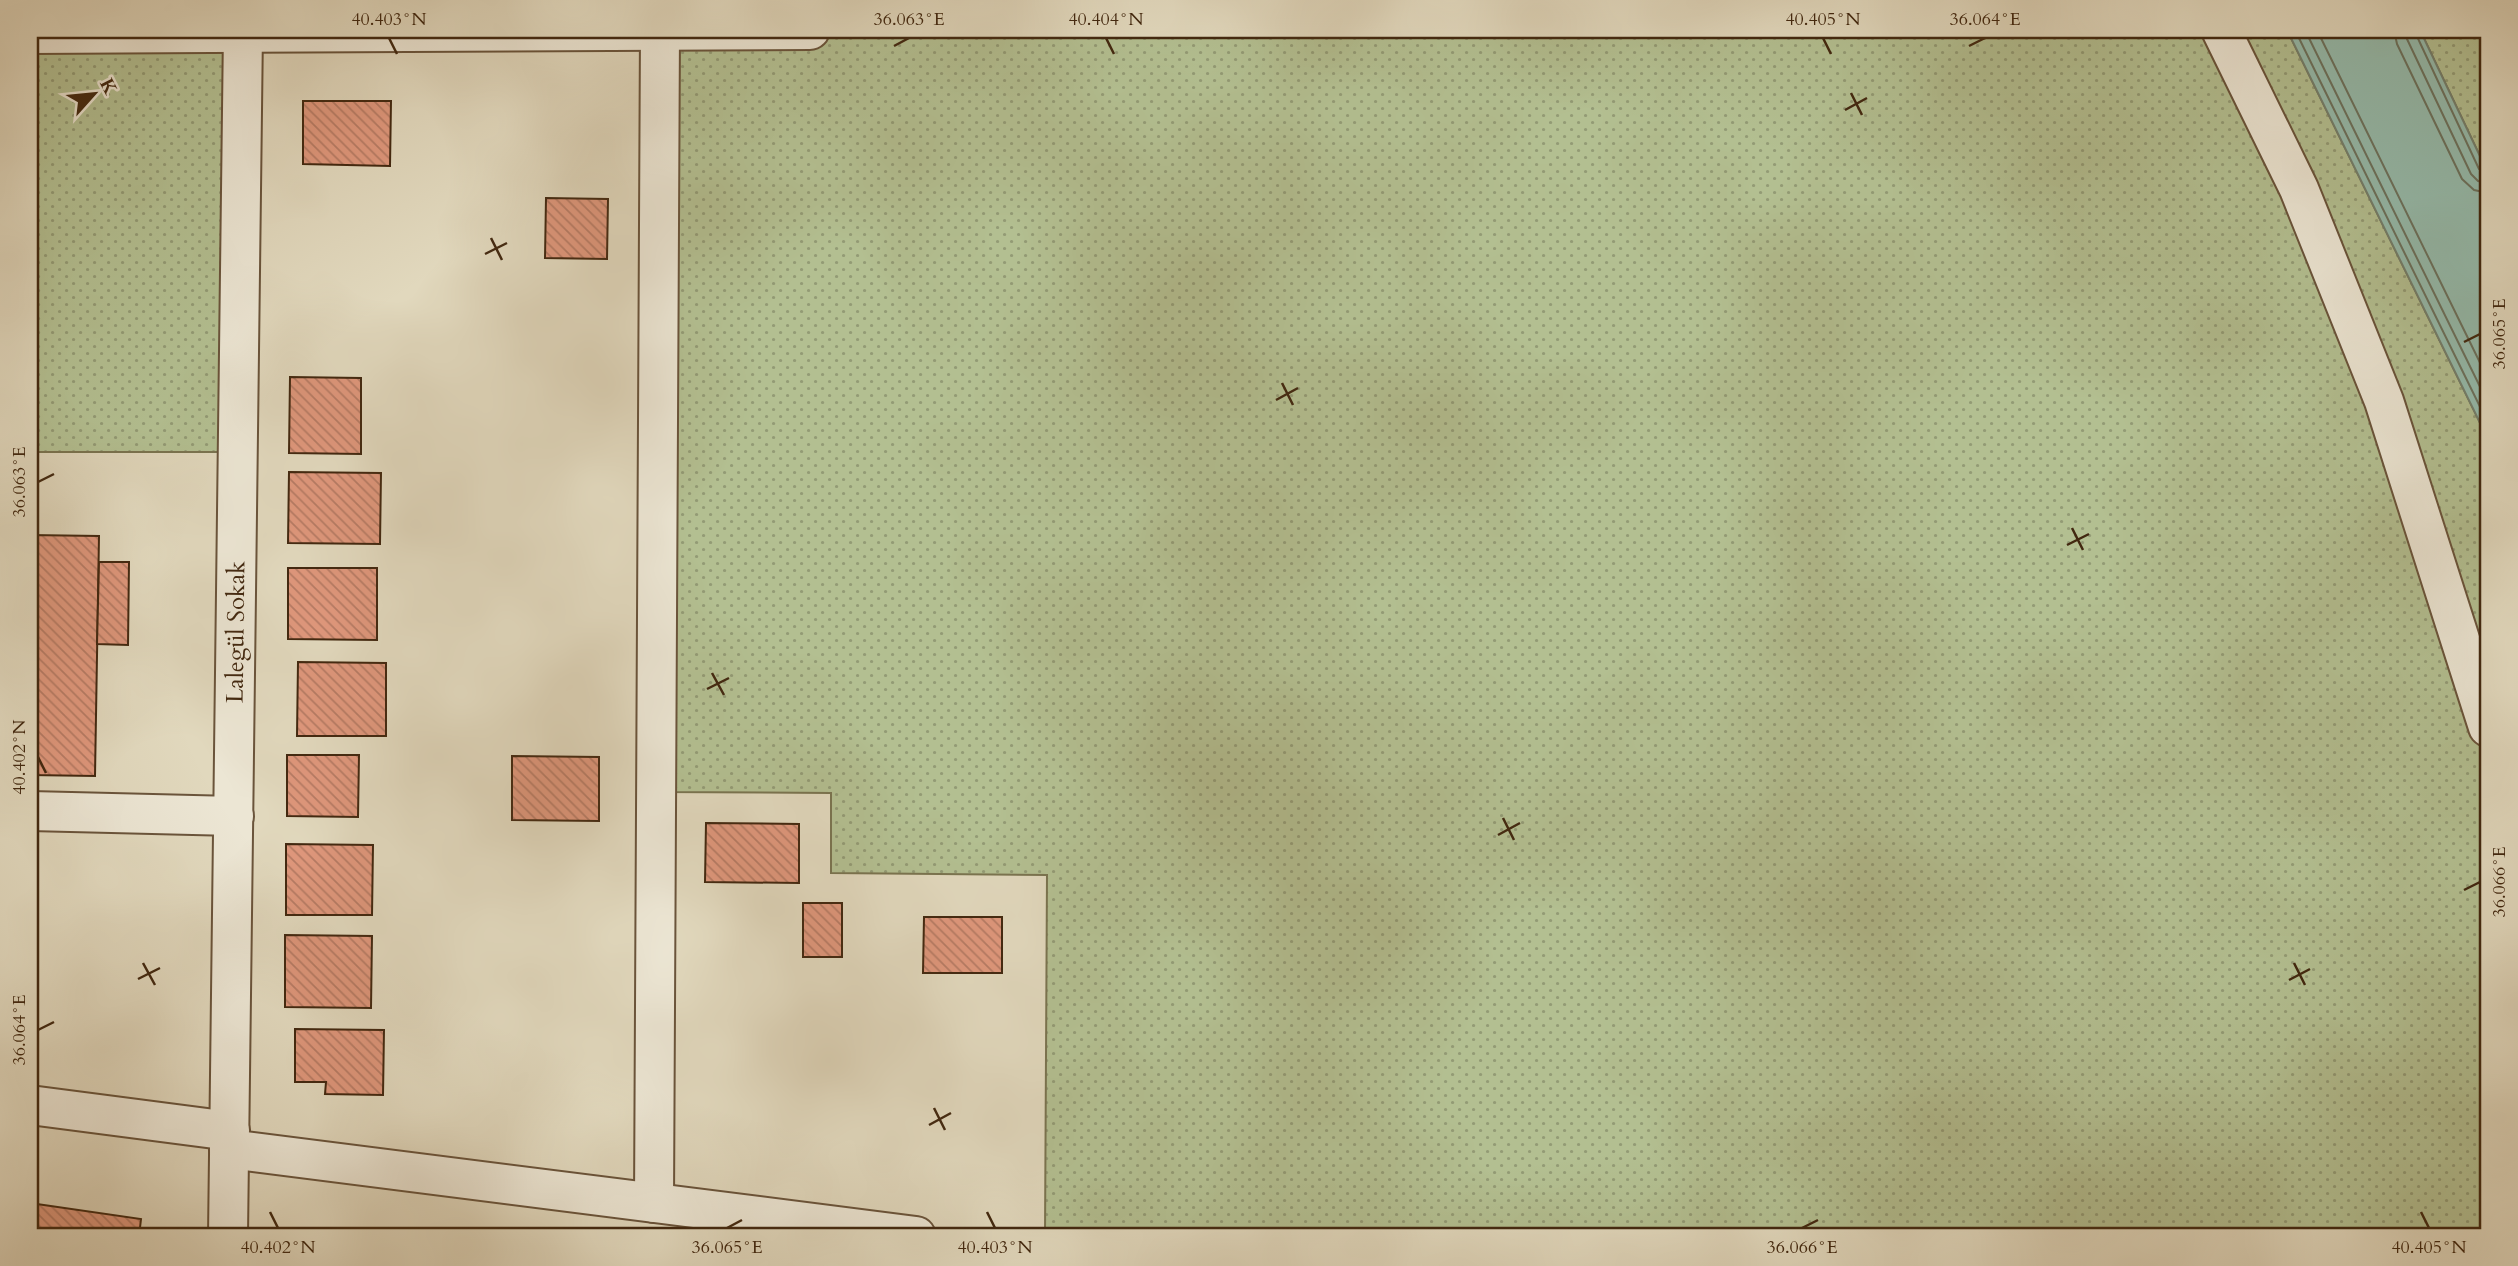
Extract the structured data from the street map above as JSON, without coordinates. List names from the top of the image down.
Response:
{
  "streets": {
    "street": ["Lalegül Sokak"]
  },
  "north": "top right",
  "coordinates": [
    "40.403°N",
    "36.063°E",
    "40.404°N",
    "40.405°N",
    "36.064°E",
    "36.065°E",
    "40.402°N",
    "36.066°E"
  ]
}
